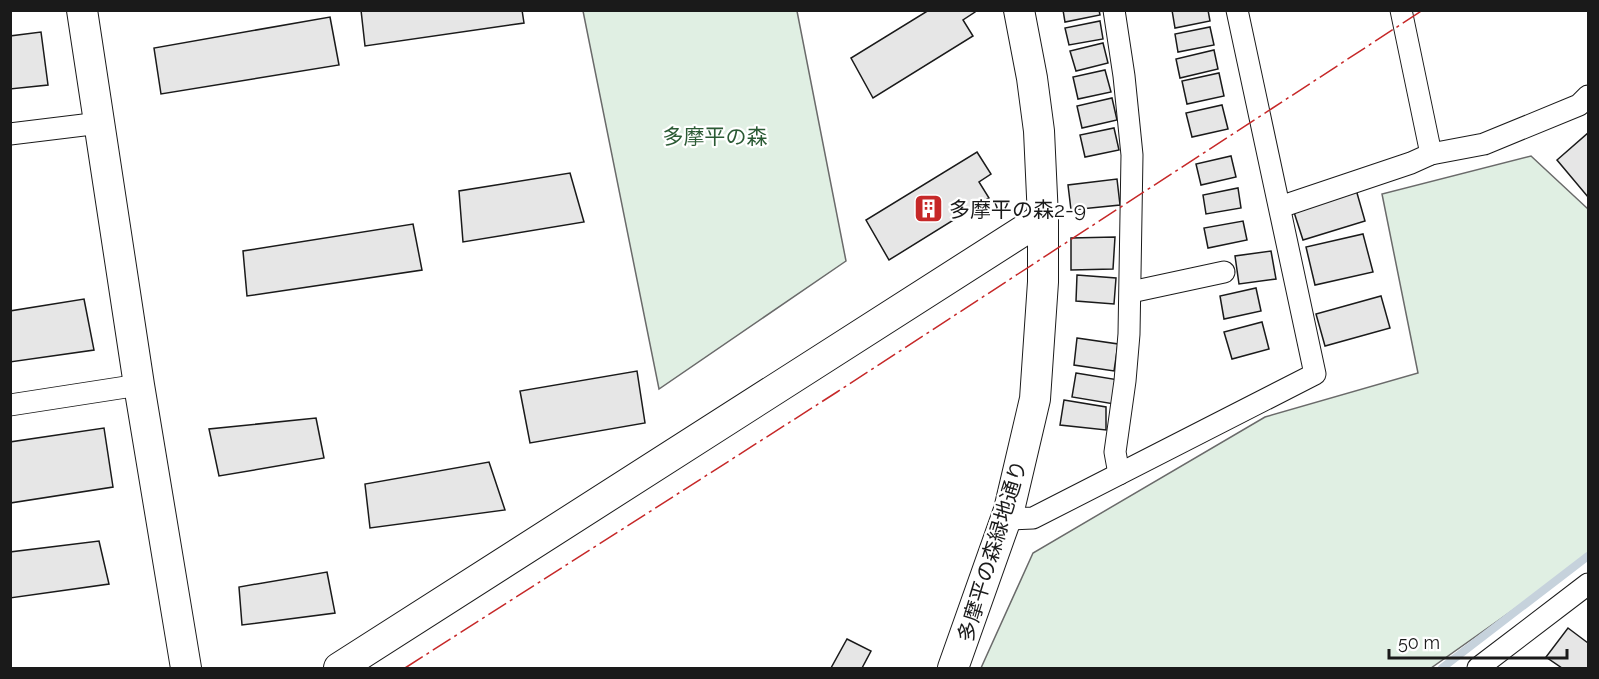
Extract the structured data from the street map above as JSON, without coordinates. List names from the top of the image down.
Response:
{
  "streets": {
    "street": ["多摩平の森緑地通り"]
  },
  "parks": ["多摩平の森"],
  "places": {
    "building": ["多摩平の森2-9"]
  },
  "scale_bar": "50 m"
}
